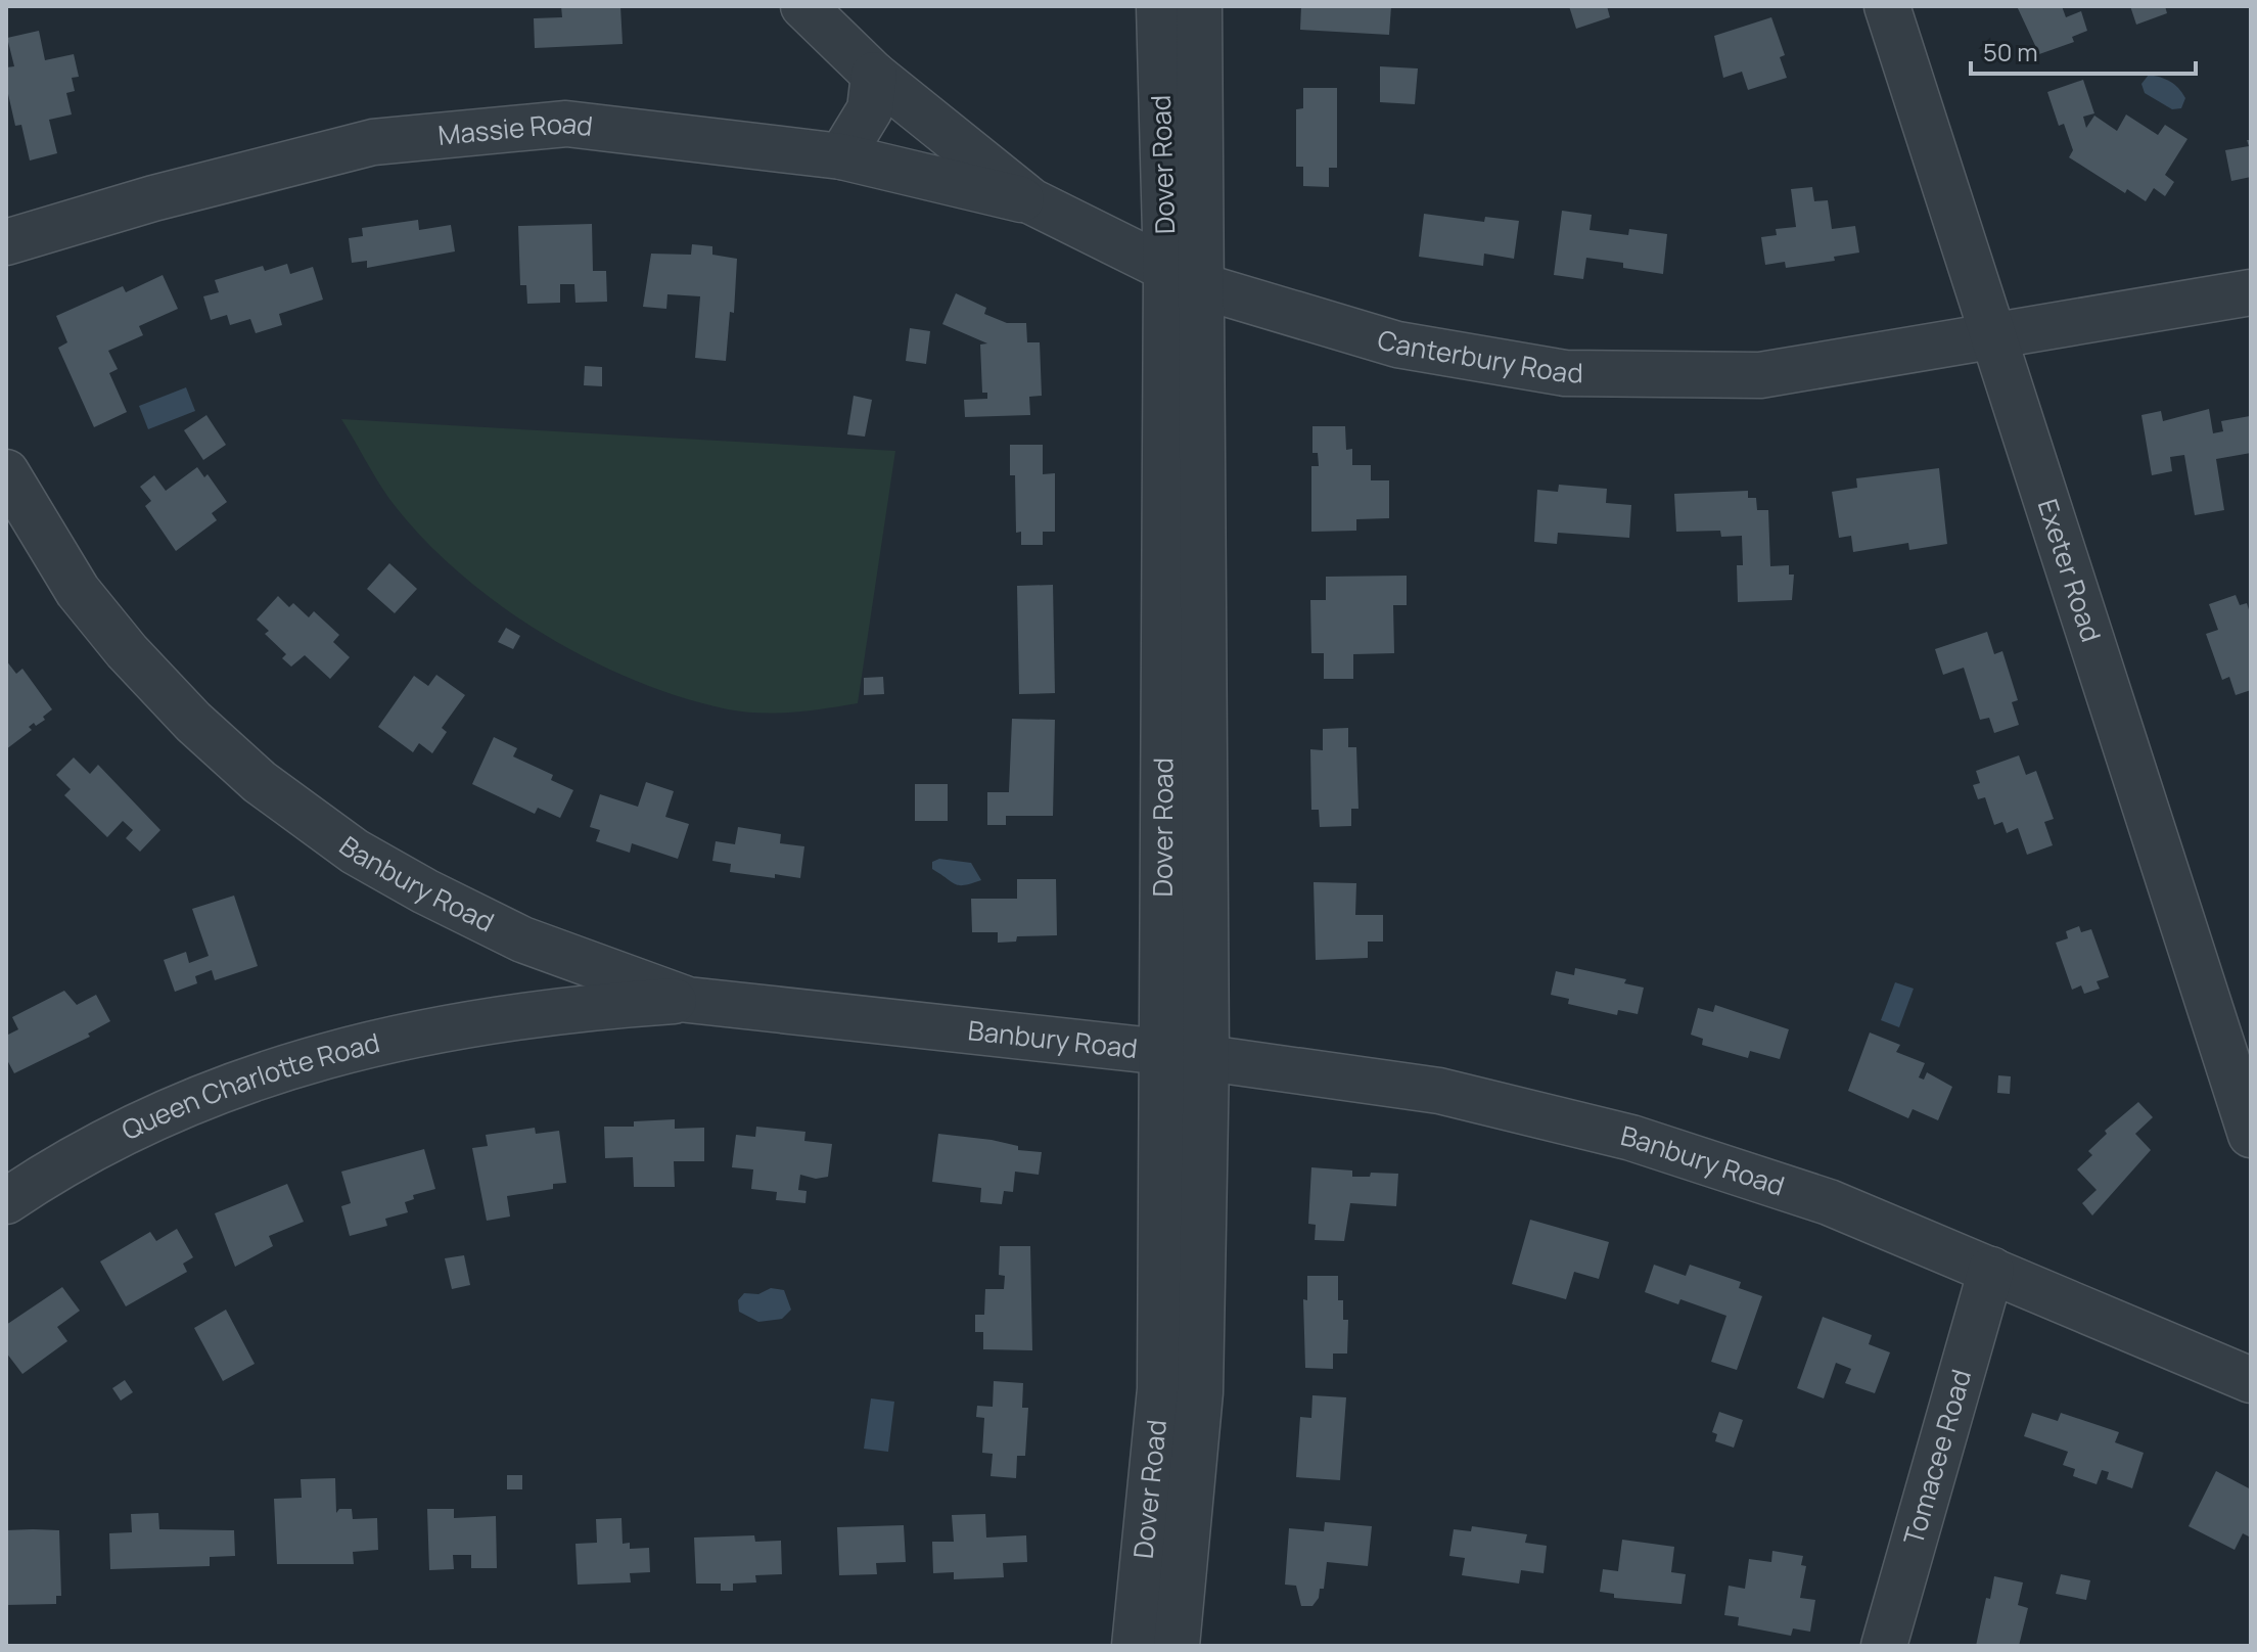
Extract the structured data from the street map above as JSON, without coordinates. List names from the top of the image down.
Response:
{
  "streets": {
    "street": [
      "Massie Road",
      "Dover Road",
      "Canterbury Road",
      "Exeter Road",
      "Banbury Road",
      "Queen Charlotte Road",
      "Tomacee Road"
    ]
  },
  "crossings": [
    ["Massie Road", "Canterbury Road"],
    ["Dover Road", "Canterbury Road"],
    ["Dover Road", "Banbury Road"],
    ["Canterbury Road", "Exeter Road"],
    ["Banbury Road", "Queen Charlotte Road"],
    ["Banbury Road", "Tomacee Road"]
  ],
  "scale_bar": "50 m"
}
